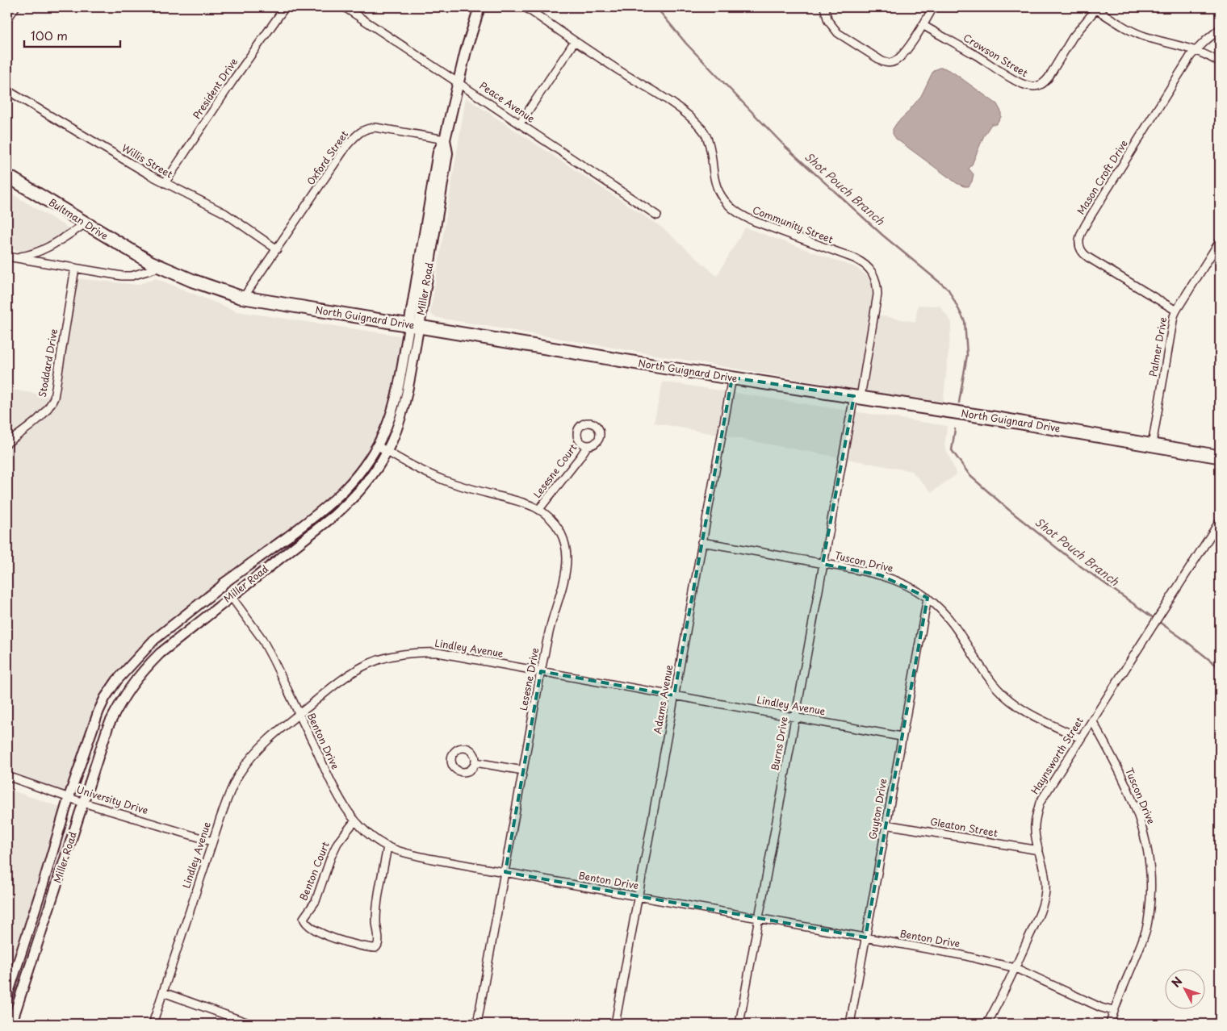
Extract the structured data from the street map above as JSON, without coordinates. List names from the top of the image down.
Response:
{
  "streets": {
    "highway": ["Bultman Drive", "North Guignard Drive"],
    "main road": ["Miller Road"],
    "street": [
      "Crowson Street",
      "President Drive",
      "Peace Avenue",
      "Oxford Street",
      "Willis Street",
      "Mason Croft Drive",
      "Community Street",
      "Palmer Drive",
      "Stoddard Drive",
      "Lesesne Court",
      "Tuscon Drive",
      "Lindley Avenue",
      "Lesesne Drive",
      "Adams Avenue",
      "Benton Drive",
      "Burns Drive",
      "Haynsworth Street",
      "University Drive",
      "Guyton Drive",
      "Gleaton Street",
      "Benton Court"
    ]
  },
  "crossings": [
    ["President Drive", "Willis Street"],
    ["Peace Avenue", "Miller Road"],
    ["Oxford Street", "Willis Street"],
    ["Oxford Street", "Miller Road"],
    ["Oxford Street", "North Guignard Drive"],
    ["Mason Croft Drive", "Palmer Drive"],
    ["Bultman Drive", "North Guignard Drive"],
    ["Community Street", "North Guignard Drive"],
    ["Community Street", "Burns Drive"],
    ["Miller Road", "North Guignard Drive"],
    ["Miller Road", "Lesesne Drive"],
    ["Miller Road", "Benton Drive"],
    ["Miller Road", "University Drive"],
    ["North Guignard Drive", "Palmer Drive"],
    ["North Guignard Drive", "Adams Avenue"],
    ["North Guignard Drive", "Burns Drive"],
    ["Lesesne Court", "Lesesne Drive"],
    ["Tuscon Drive", "Adams Avenue"],
    ["Tuscon Drive", "Benton Drive"],
    ["Tuscon Drive", "Burns Drive"],
    ["Tuscon Drive", "Haynsworth Street"],
    ["Tuscon Drive", "Guyton Drive"],
    ["Lindley Avenue", "Lesesne Drive"],
    ["Lindley Avenue", "Adams Avenue"],
    ["Lindley Avenue", "Benton Drive"],
    ["Lindley Avenue", "Burns Drive"],
    ["Lindley Avenue", "University Drive"],
    ["Lindley Avenue", "Guyton Drive"],
    ["Lesesne Drive", "Benton Drive"],
    ["Adams Avenue", "Benton Drive"],
    ["Benton Drive", "Burns Drive"],
    ["Benton Drive", "Haynsworth Street"],
    ["Benton Drive", "Guyton Drive"],
    ["Benton Drive", "Benton Court"],
    ["Haynsworth Street", "Gleaton Street"],
    ["Guyton Drive", "Gleaton Street"]
  ],
  "water": ["Shot Pouch Branch"],
  "scale_bar": "100 m",
  "north": "top left"
}
